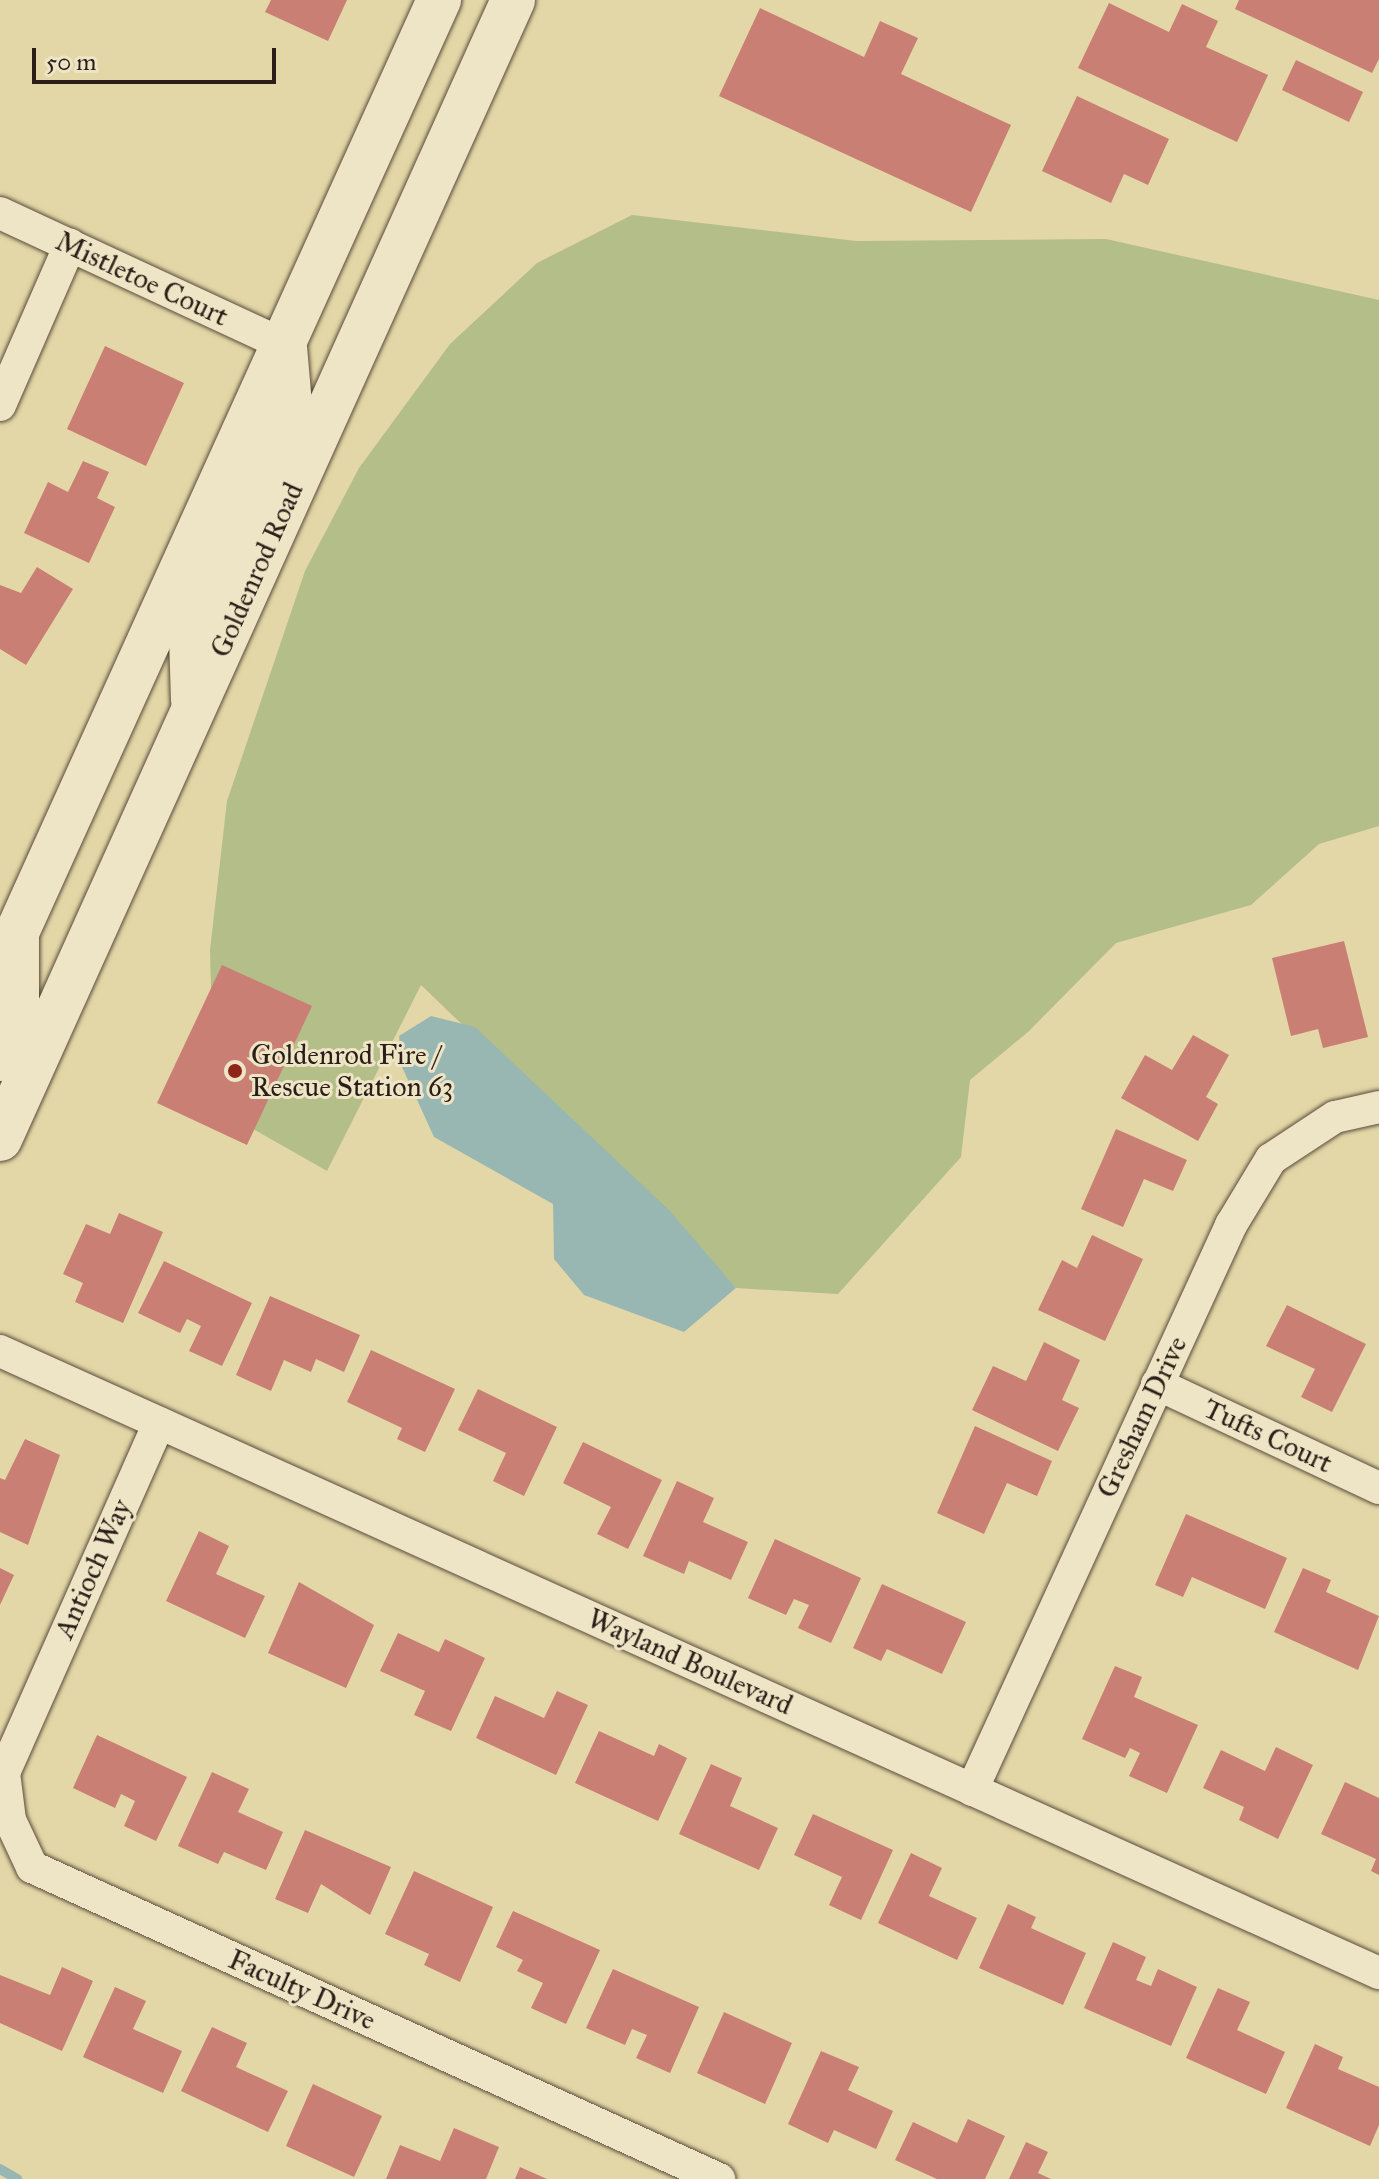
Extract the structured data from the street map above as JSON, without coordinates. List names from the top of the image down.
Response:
{
  "streets": {
    "main road": ["Goldenrod Road"],
    "street": [
      "Mistletoe Court",
      "Gresham Drive",
      "Tufts Court",
      "Antioch Way",
      "Wayland Boulevard",
      "Faculty Drive"
    ]
  },
  "crossings": [
    ["Gresham Drive", "Tufts Court"],
    ["Gresham Drive", "Wayland Boulevard"],
    ["Antioch Way", "Wayland Boulevard"],
    ["Antioch Way", "Faculty Drive"]
  ],
  "places": ["Goldenrod Fire / Rescue Station 63"],
  "scale_bar": "50 m"
}
